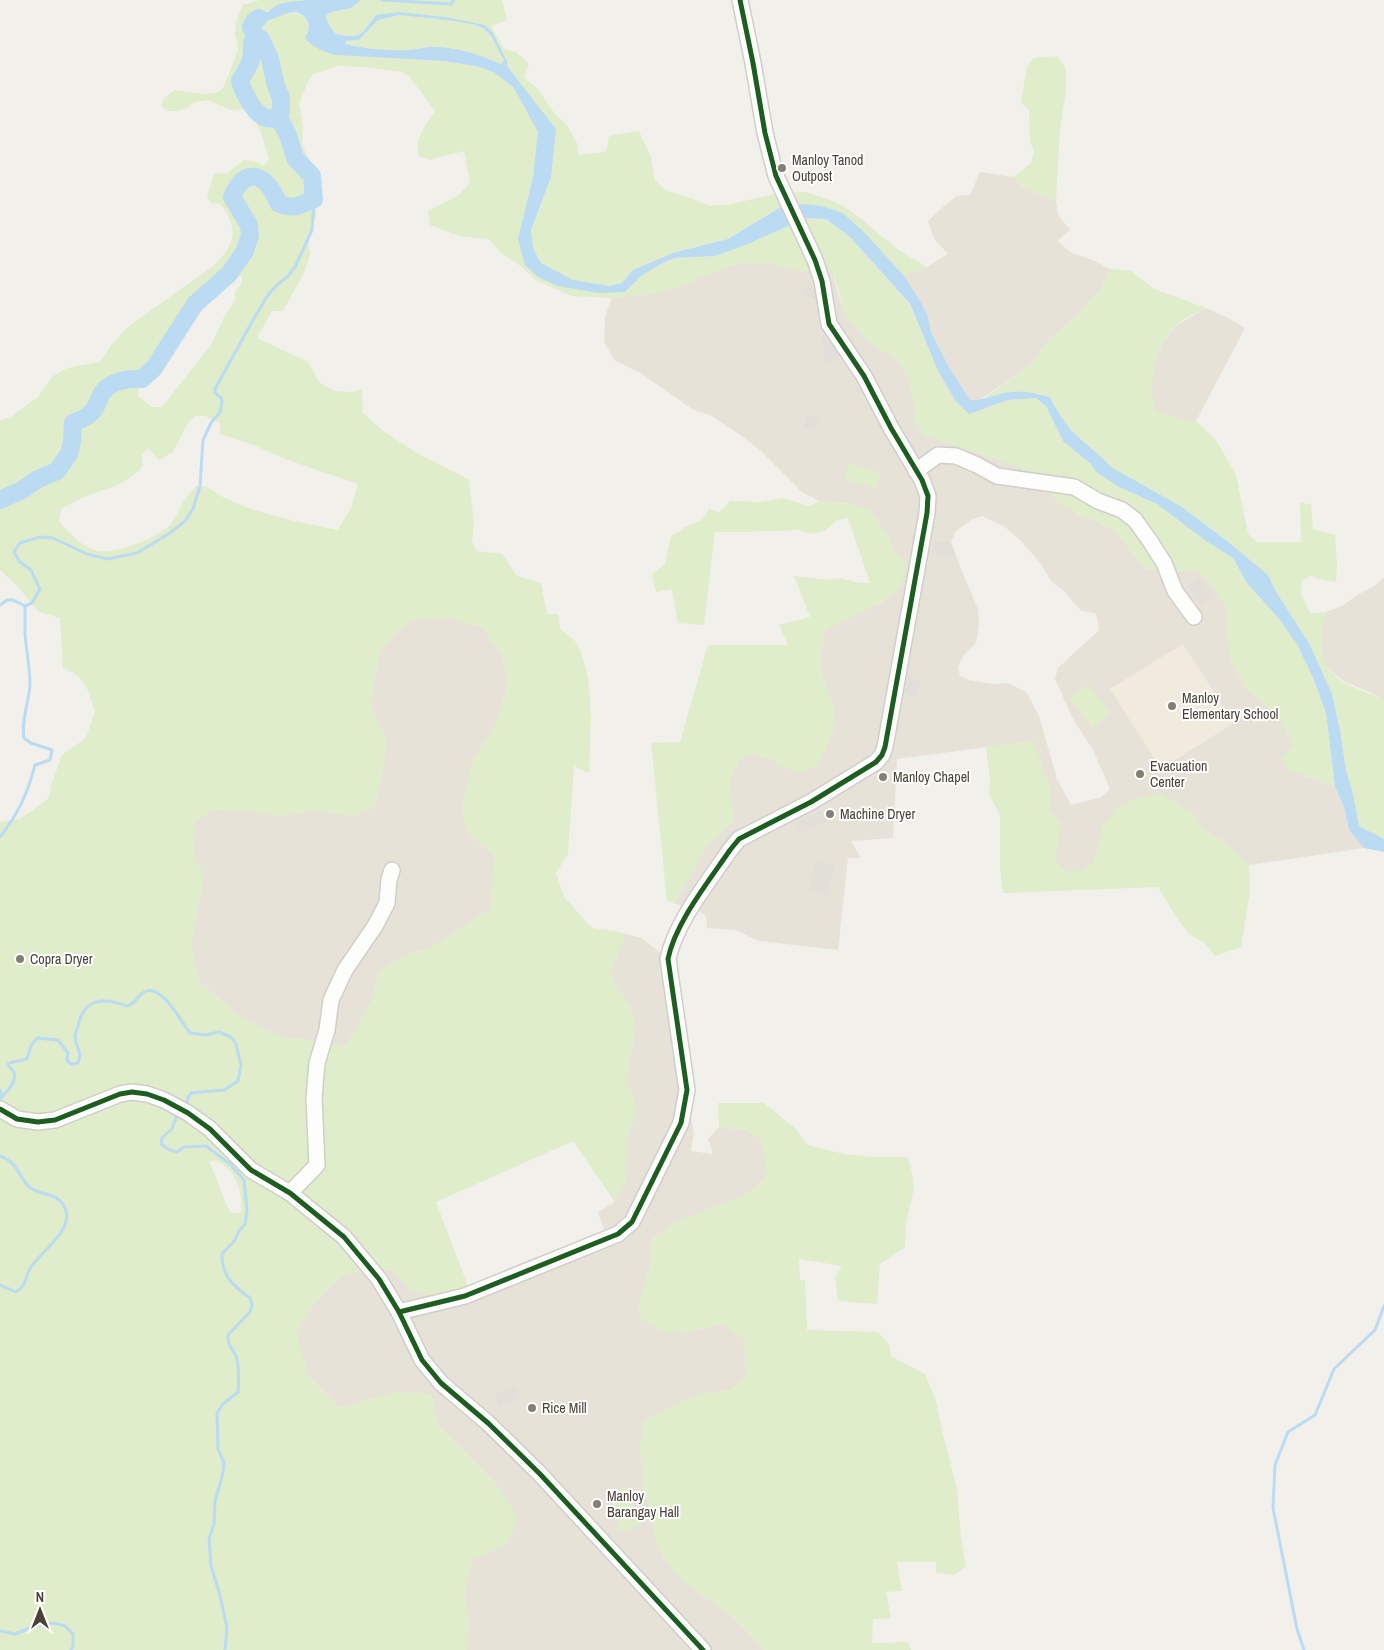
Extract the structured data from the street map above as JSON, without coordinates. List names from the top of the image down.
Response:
{
  "places": [
    "Manloy Tanod Outpost",
    "Manloy Elementary School",
    "Evacuation Center",
    "Manloy Chapel",
    "Machine Dryer",
    "Copra Dryer",
    "Rice Mill",
    "Manloy Barangay Hall"
  ],
  "north": "top"
}
